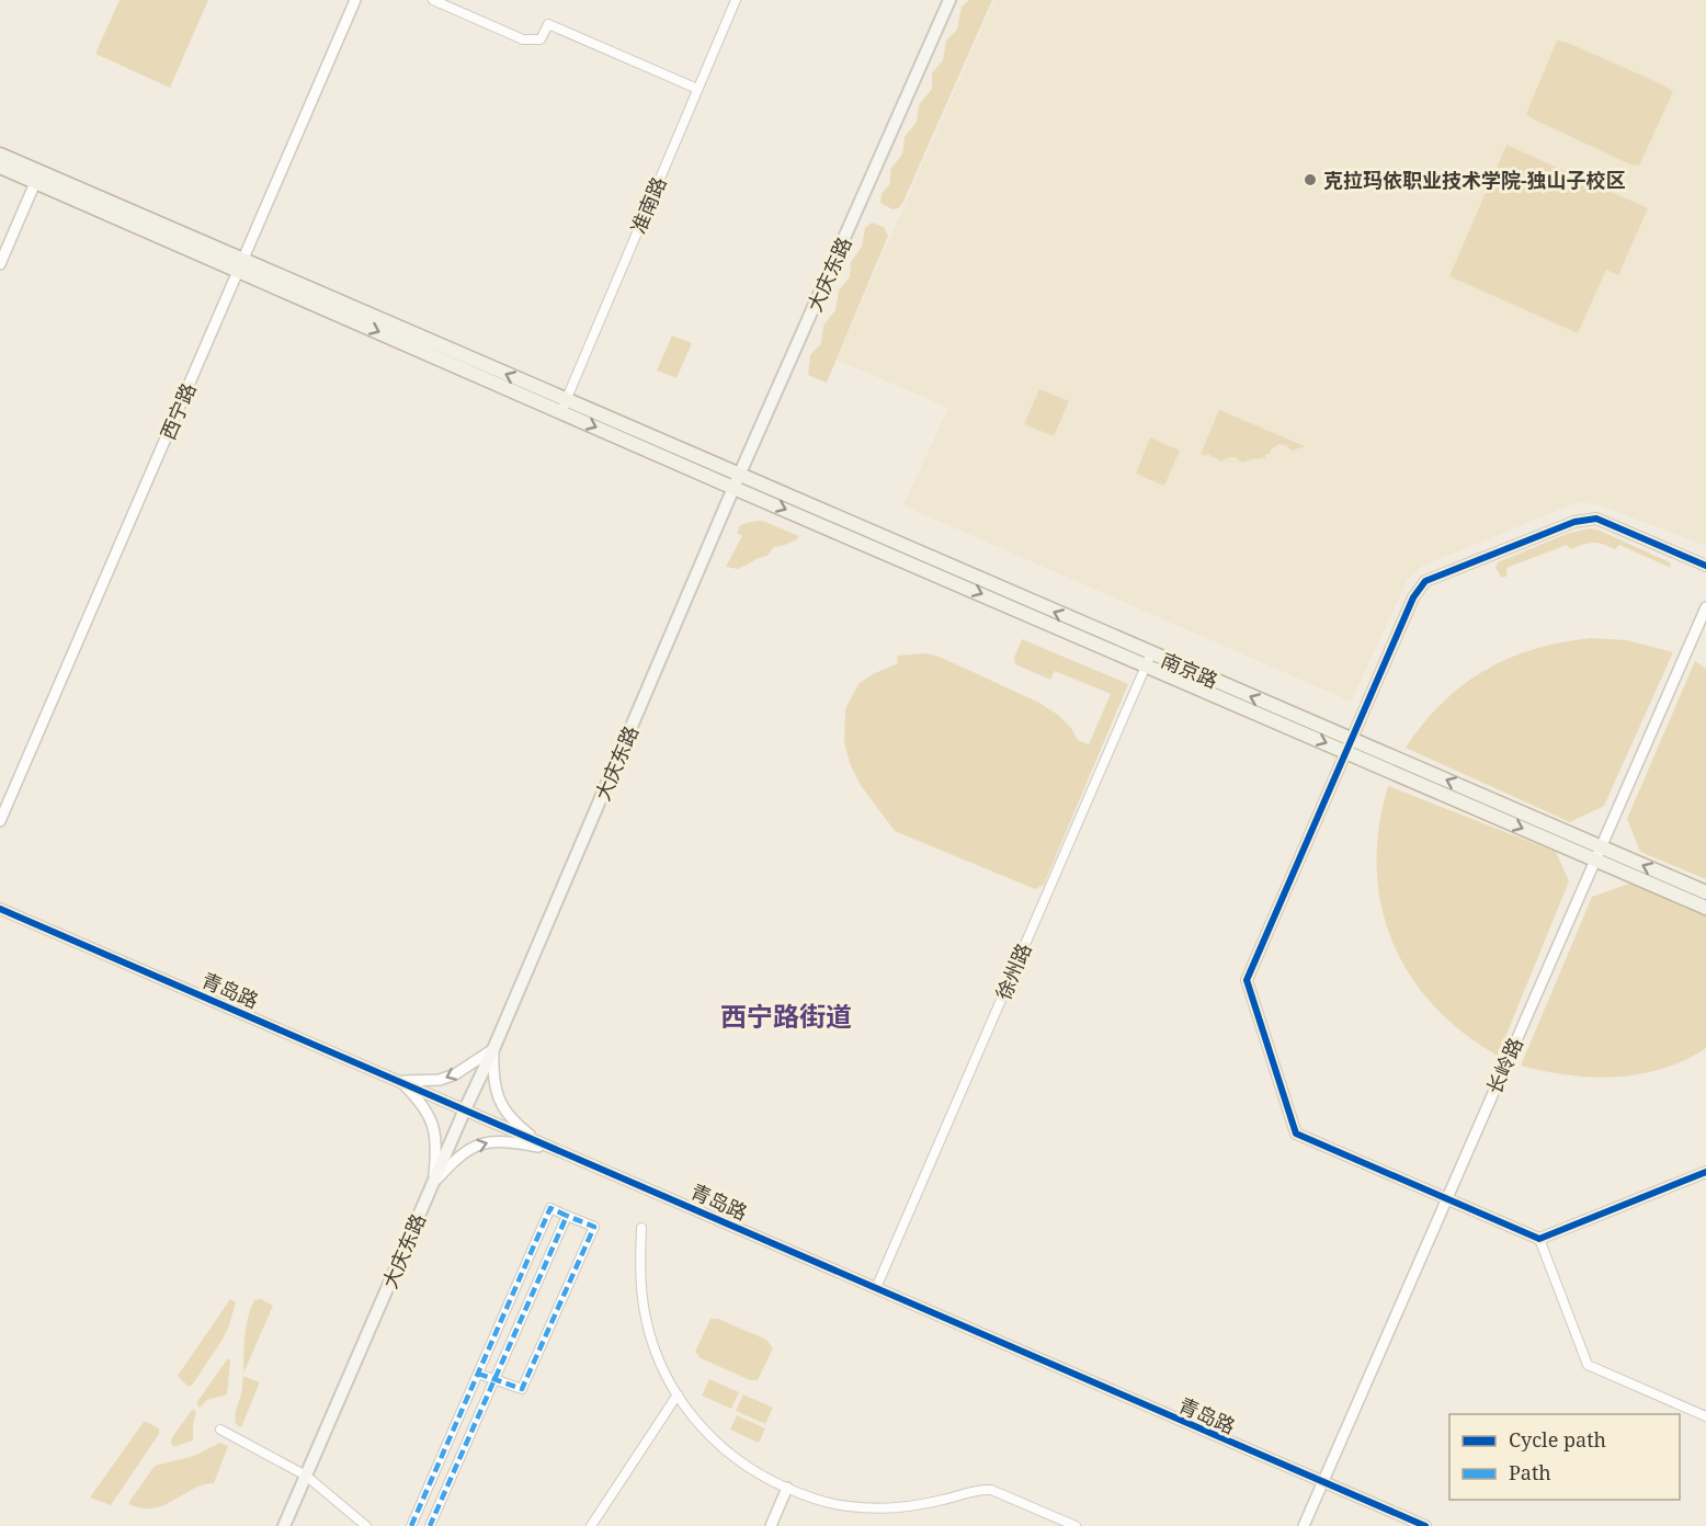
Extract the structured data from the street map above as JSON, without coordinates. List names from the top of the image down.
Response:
{
  "streets": {
    "main road": ["大庆东路", "南京路"],
    "street": [
      "准南路",
      "西宁路",
      "徐州路",
      "青岛路",
      "长岭路"
    ]
  },
  "crossings": [
    ["准南路", "南京路"],
    ["大庆东路", "南京路"],
    ["大庆东路", "青岛路"],
    ["南京路", "徐州路"],
    ["南京路", "长岭路"],
    ["徐州路", "青岛路"],
    ["青岛路", "长岭路"]
  ],
  "districts": ["西宁路街道"],
  "places": ["克拉玛依职业技术学院-独山子校区"],
  "legend": ["Cycle path", "Path"]
}
